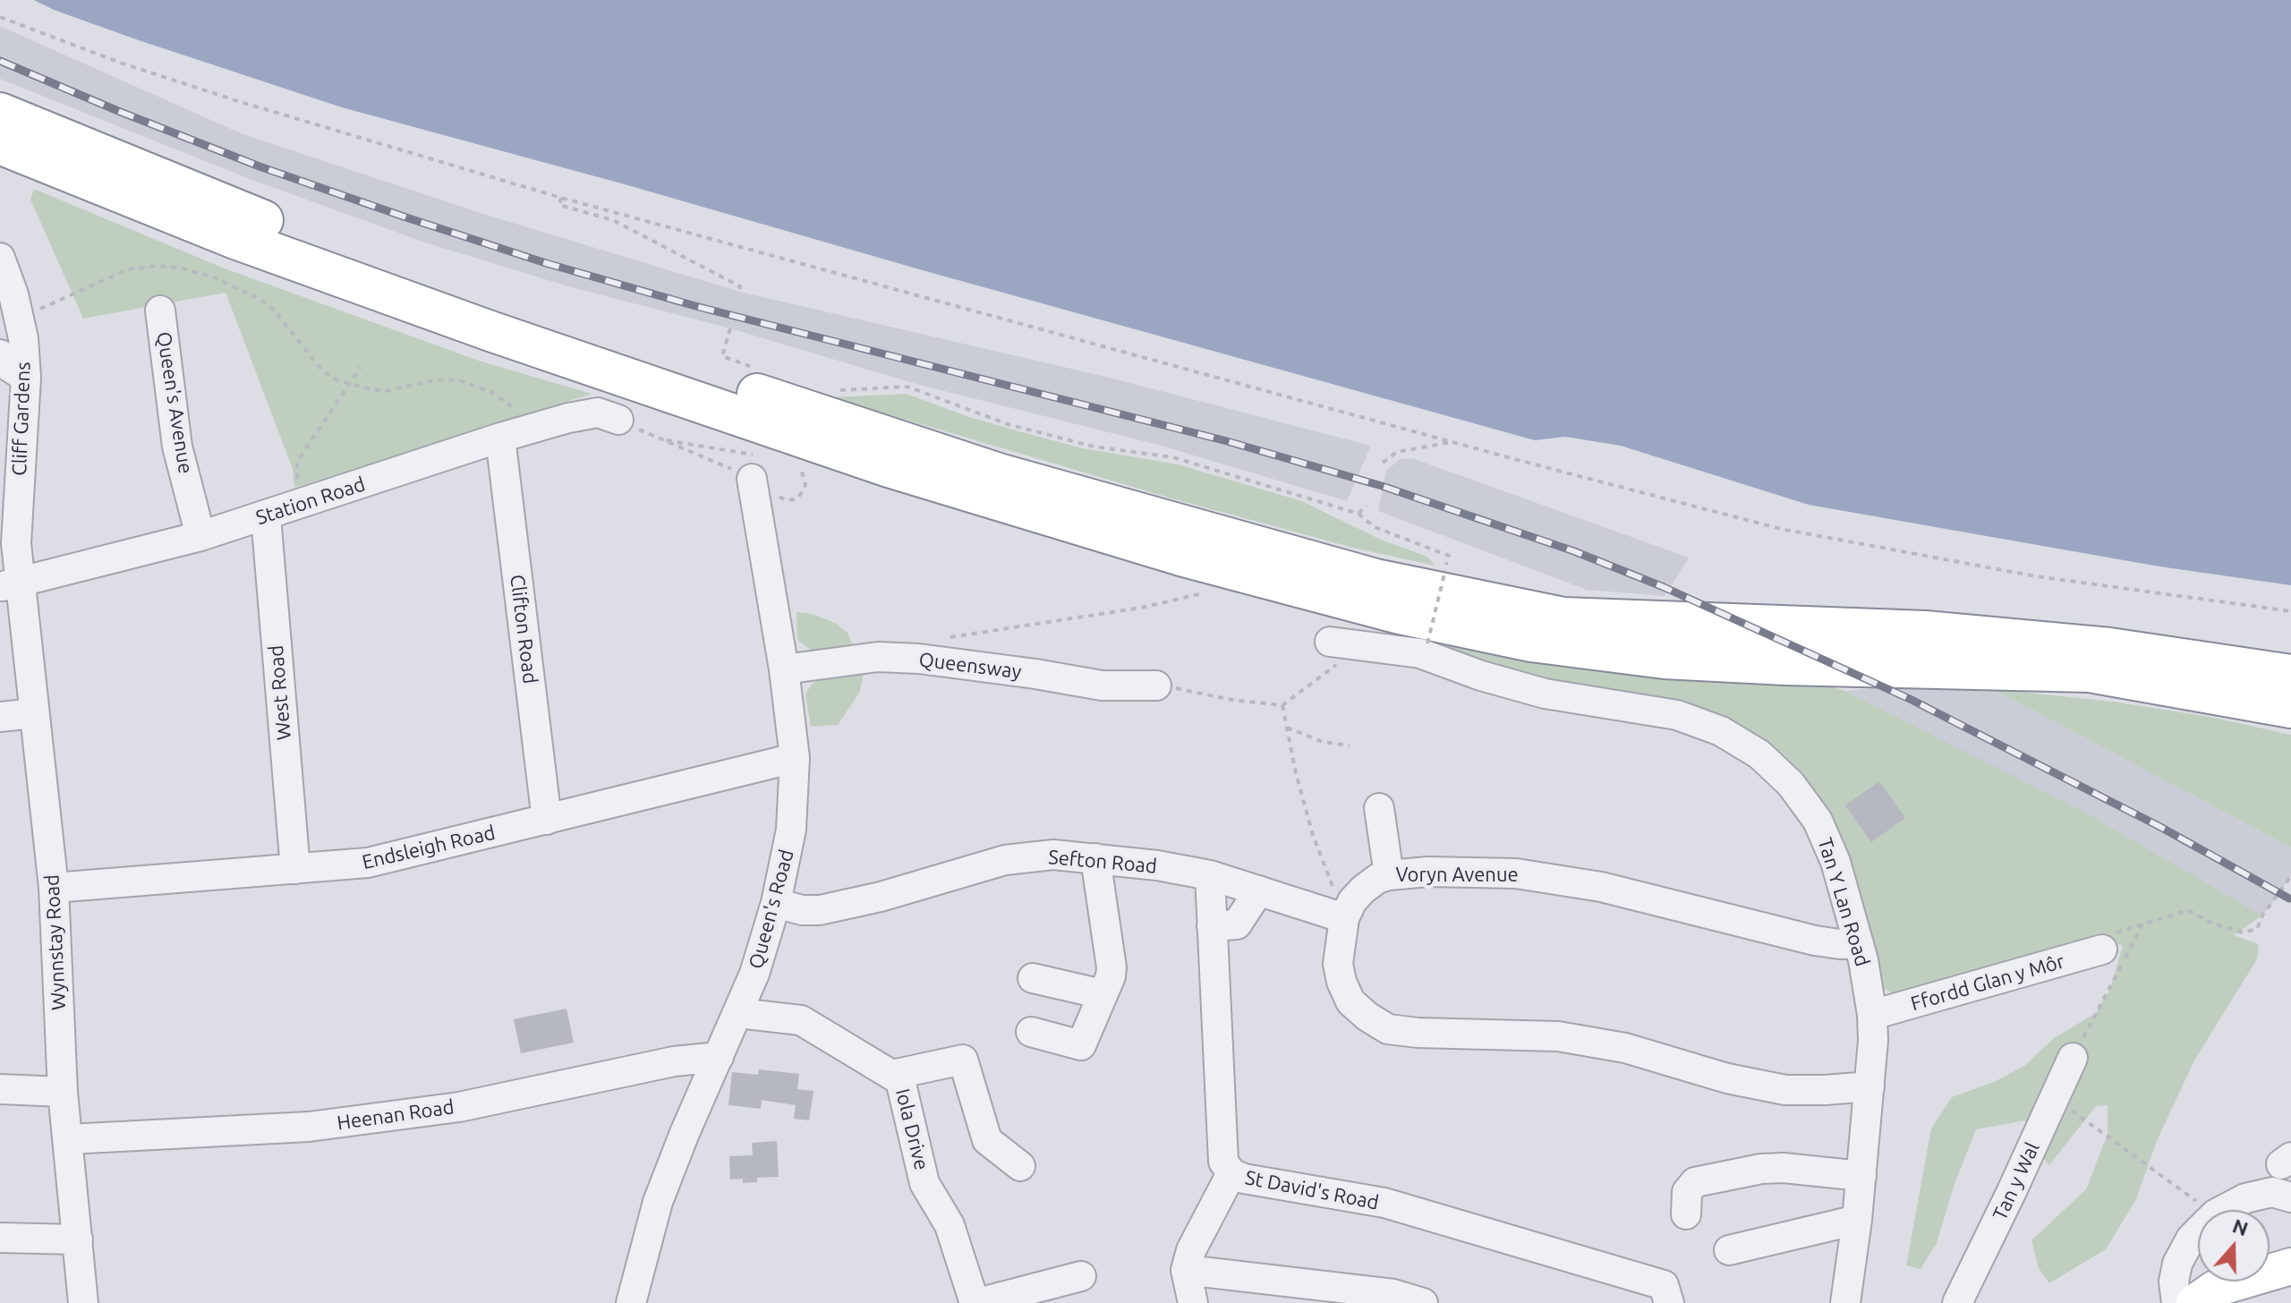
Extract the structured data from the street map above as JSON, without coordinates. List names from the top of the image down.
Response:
{
  "streets": {
    "street": [
      "Queen's Avenue",
      "Cliff Gardens",
      "Station Road",
      "Clifton Road",
      "Queensway",
      "West Road",
      "Endsleigh Road",
      "Sefton Road",
      "Voryn Avenue",
      "Tan Y Lan Road",
      "Queen's Road",
      "Wynnstay Road",
      "Ffordd Glan y Môr",
      "Heenan Road",
      "Iola Drive",
      "Tan y Wal",
      "St David's Road"
    ]
  },
  "crossings": [
    ["Queen's Avenue", "Station Road"],
    ["Cliff Gardens", "Station Road"],
    ["Cliff Gardens", "Wynnstay Road"],
    ["Station Road", "Clifton Road"],
    ["Station Road", "West Road"],
    ["Station Road", "Wynnstay Road"],
    ["Clifton Road", "Endsleigh Road"],
    ["Queensway", "Queen's Road"],
    ["West Road", "Endsleigh Road"],
    ["Endsleigh Road", "Queen's Road"],
    ["Endsleigh Road", "Wynnstay Road"],
    ["Sefton Road", "Voryn Avenue"],
    ["Sefton Road", "Queen's Road"],
    ["Sefton Road", "St David's Road"],
    ["Voryn Avenue", "Tan Y Lan Road"],
    ["Tan Y Lan Road", "Ffordd Glan y Môr"],
    ["Queen's Road", "Heenan Road"],
    ["Queen's Road", "Iola Drive"],
    ["Wynnstay Road", "Heenan Road"]
  ],
  "north": "top"
}
